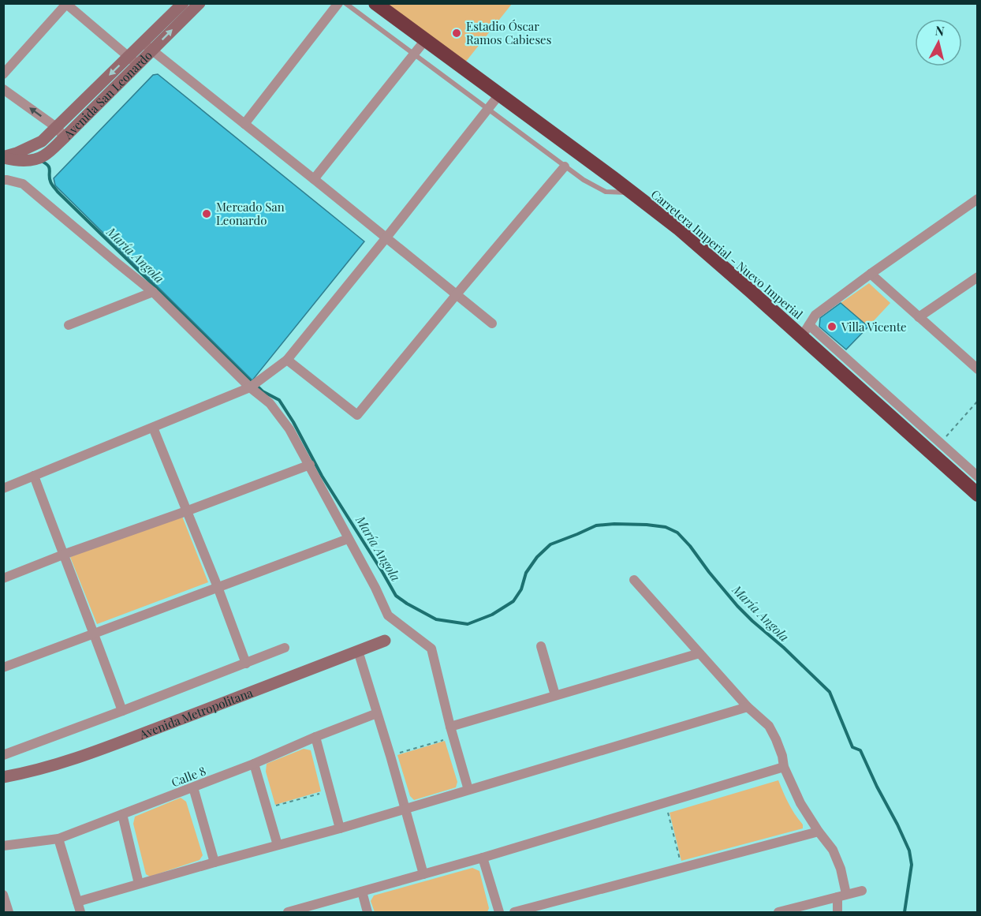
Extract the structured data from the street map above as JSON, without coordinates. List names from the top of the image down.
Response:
{
  "streets": {
    "highway": ["Carretera Imperial - Nuevo Imperial"],
    "street": ["Avenida San Leonardo", "Avenida Metropolitana", "Calle 8"]
  },
  "water": ["María Angola"],
  "places": ["Estadio Óscar Ramos Cabieses", "Mercado San Leonardo", "Villa Vicente"],
  "north": "top"
}
